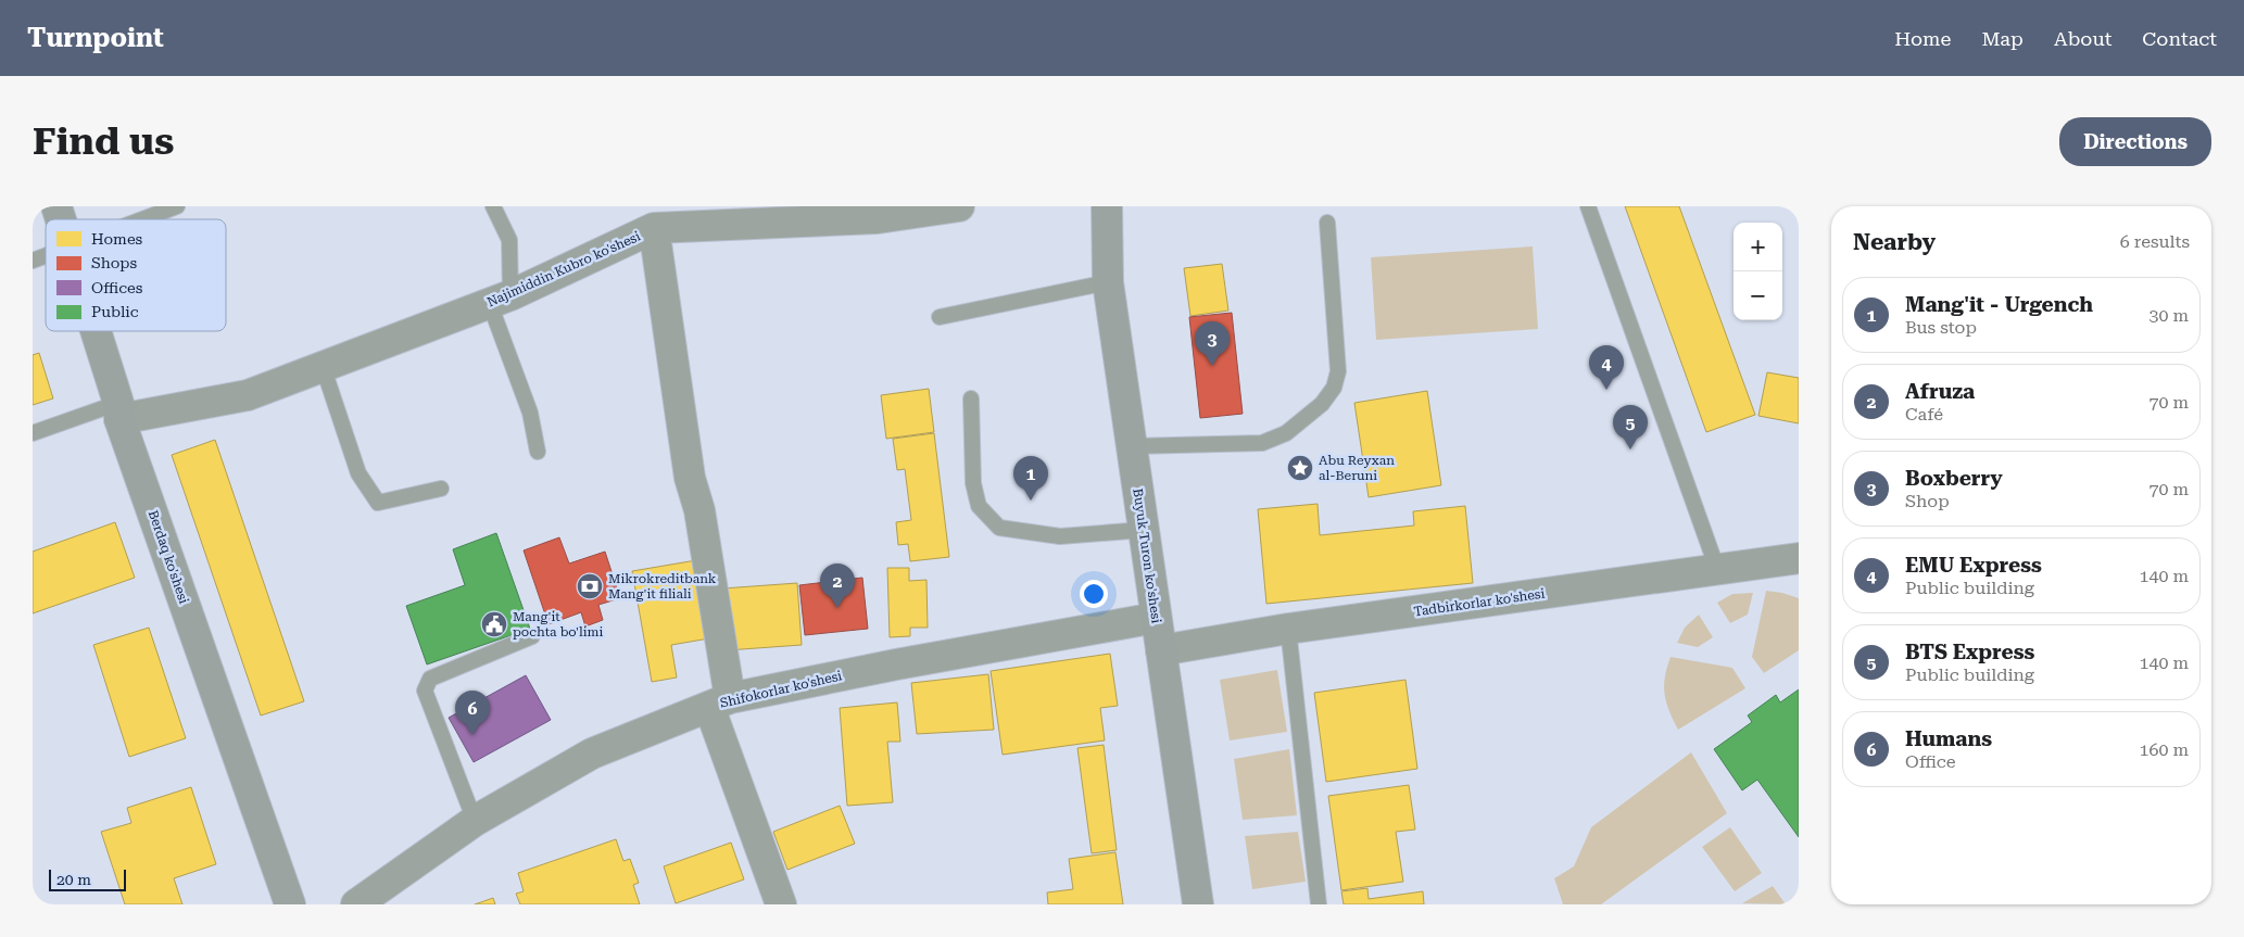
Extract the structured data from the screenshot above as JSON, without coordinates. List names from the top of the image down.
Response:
{
  "streets": {
    "street": [
      "Najimiddin Kubro ko'shesi",
      "Buyuk Turon ko'shesi",
      "Berdaq ko'shesi",
      "Tadbirkorlar ko'shesi",
      "Shifokorlar ko'shesi"
    ]
  },
  "crossings": [
    ["Najimiddin Kubro ko'shesi", "Berdaq ko'shesi"],
    ["Buyuk Turon ko'shesi", "Tadbirkorlar ko'shesi"],
    ["Buyuk Turon ko'shesi", "Shifokorlar ko'shesi"]
  ],
  "places": {
    "place": ["Abu Reyxan al-Beruni"],
    "bank": ["Mikrokreditbank Mang'it filiali"],
    "public building": ["Mang'it pochta bo'limi"]
  },
  "legend": [
    "Homes",
    "Shops",
    "Offices",
    "Public"
  ],
  "scale_bar": "20 m",
  "page": {
    "header": "Turnpoint",
    "nav": [
      "Home",
      "Map",
      "About",
      "Contact"
    ],
    "buttons": "Directions",
    "title": "Find us",
    "heading": ["Nearby", "6 results"],
    "map_buttons": ["+", "−"],
    "list": [
      {
        "mark": "1",
        "name": "Mang'it - Urgench",
        "note": "Bus stop",
        "value": "30 m"
      },
      {
        "mark": "2",
        "name": "Afruza",
        "note": "Café",
        "value": "70 m"
      },
      {
        "mark": "3",
        "name": "Boxberry",
        "note": "Shop",
        "value": "70 m"
      },
      {
        "mark": "4",
        "name": "EMU Express",
        "note": "Public building",
        "value": "140 m"
      },
      {
        "mark": "5",
        "name": "BTS Express",
        "note": "Public building",
        "value": "140 m"
      },
      {
        "mark": "6",
        "name": "Humans",
        "note": "Office",
        "value": "160 m"
      }
    ],
    "pins": [
      "3",
      "4",
      "5",
      "1",
      "2",
      "6"
    ],
    "scale": "20 m"
  }
}
